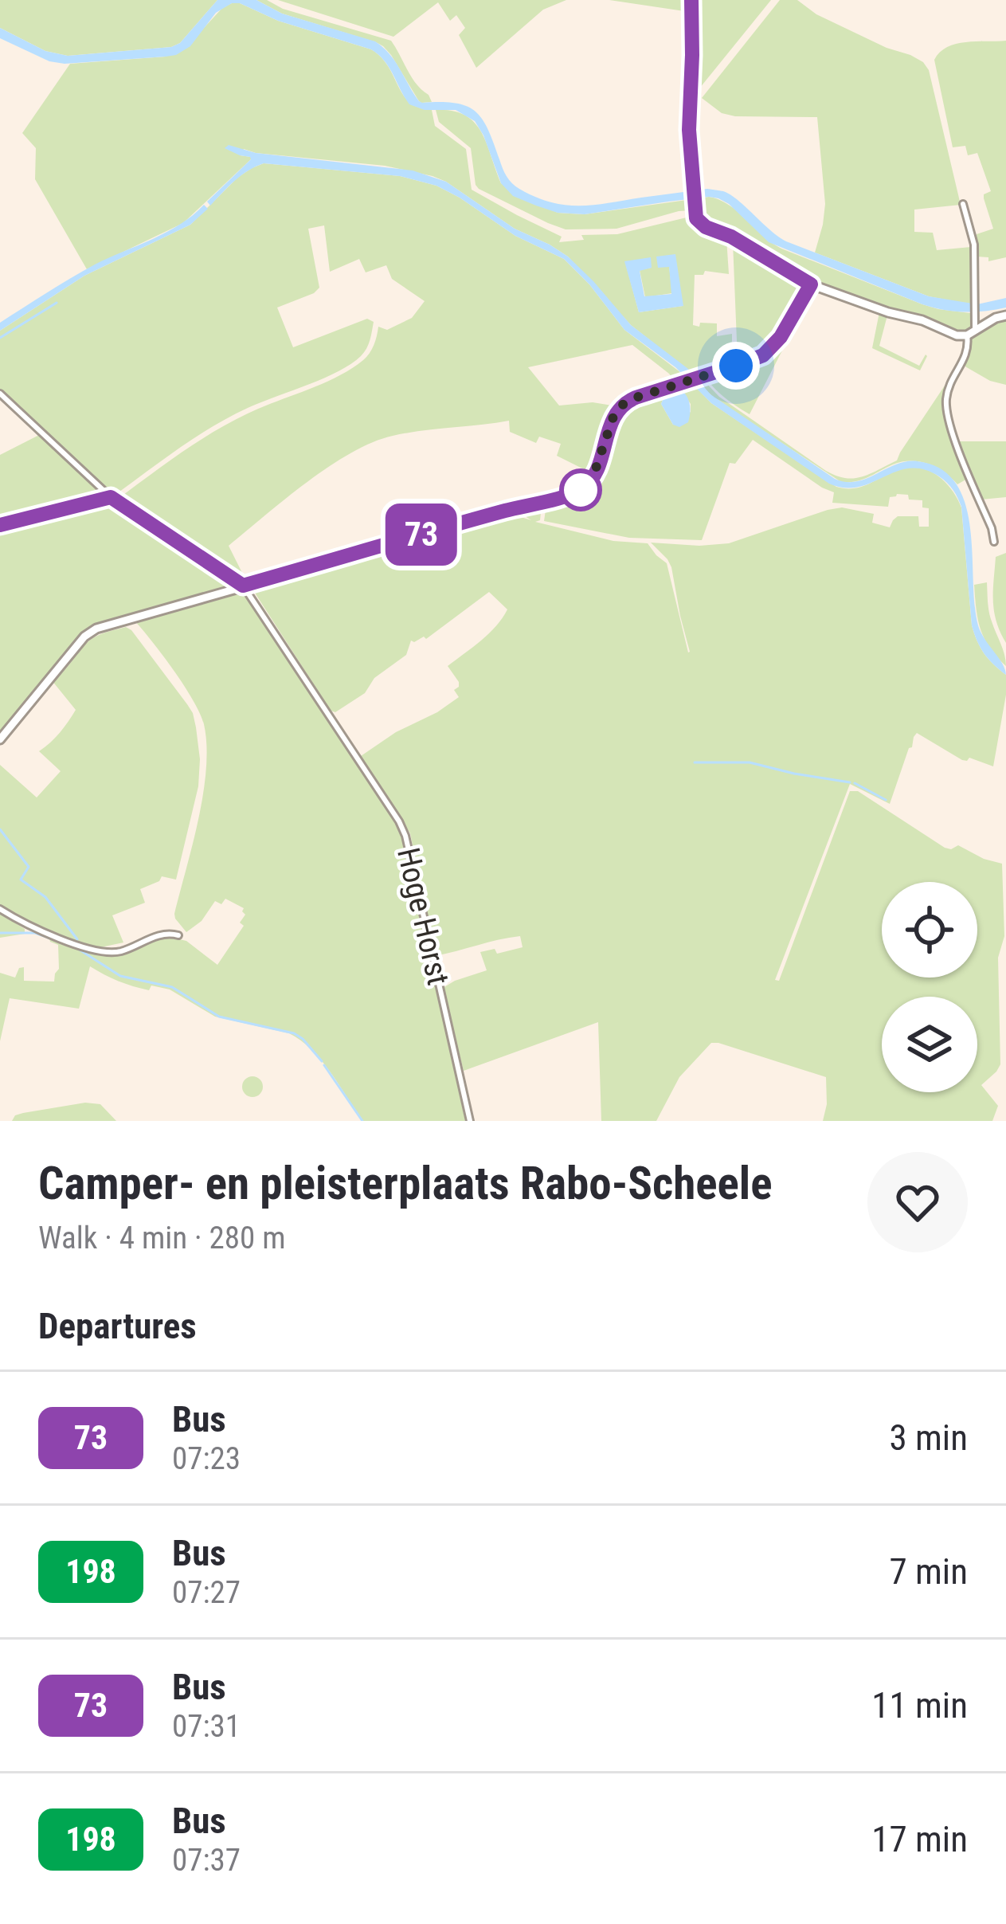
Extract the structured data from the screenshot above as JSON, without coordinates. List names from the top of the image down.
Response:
{
  "streets": {
    "street": ["Hoge Horst"]
  },
  "lines": ["bus line 73"],
  "page": {
    "on_map": "73",
    "heading": [
      ["Camper- en pleisterplaats Rabo-Scheele", "Walk · 4 min · 280 m"],
      "Departures"
    ],
    "list": [
      {
        "mark": "73",
        "name": "Bus",
        "note": "07:23",
        "value": "3 min"
      },
      {
        "mark": "198",
        "name": "Bus",
        "note": "07:27",
        "value": "7 min"
      },
      {
        "mark": "73",
        "name": "Bus",
        "note": "07:31",
        "value": "11 min"
      },
      {
        "mark": "198",
        "name": "Bus",
        "note": "07:37",
        "value": "17 min"
      }
    ]
  }
}
